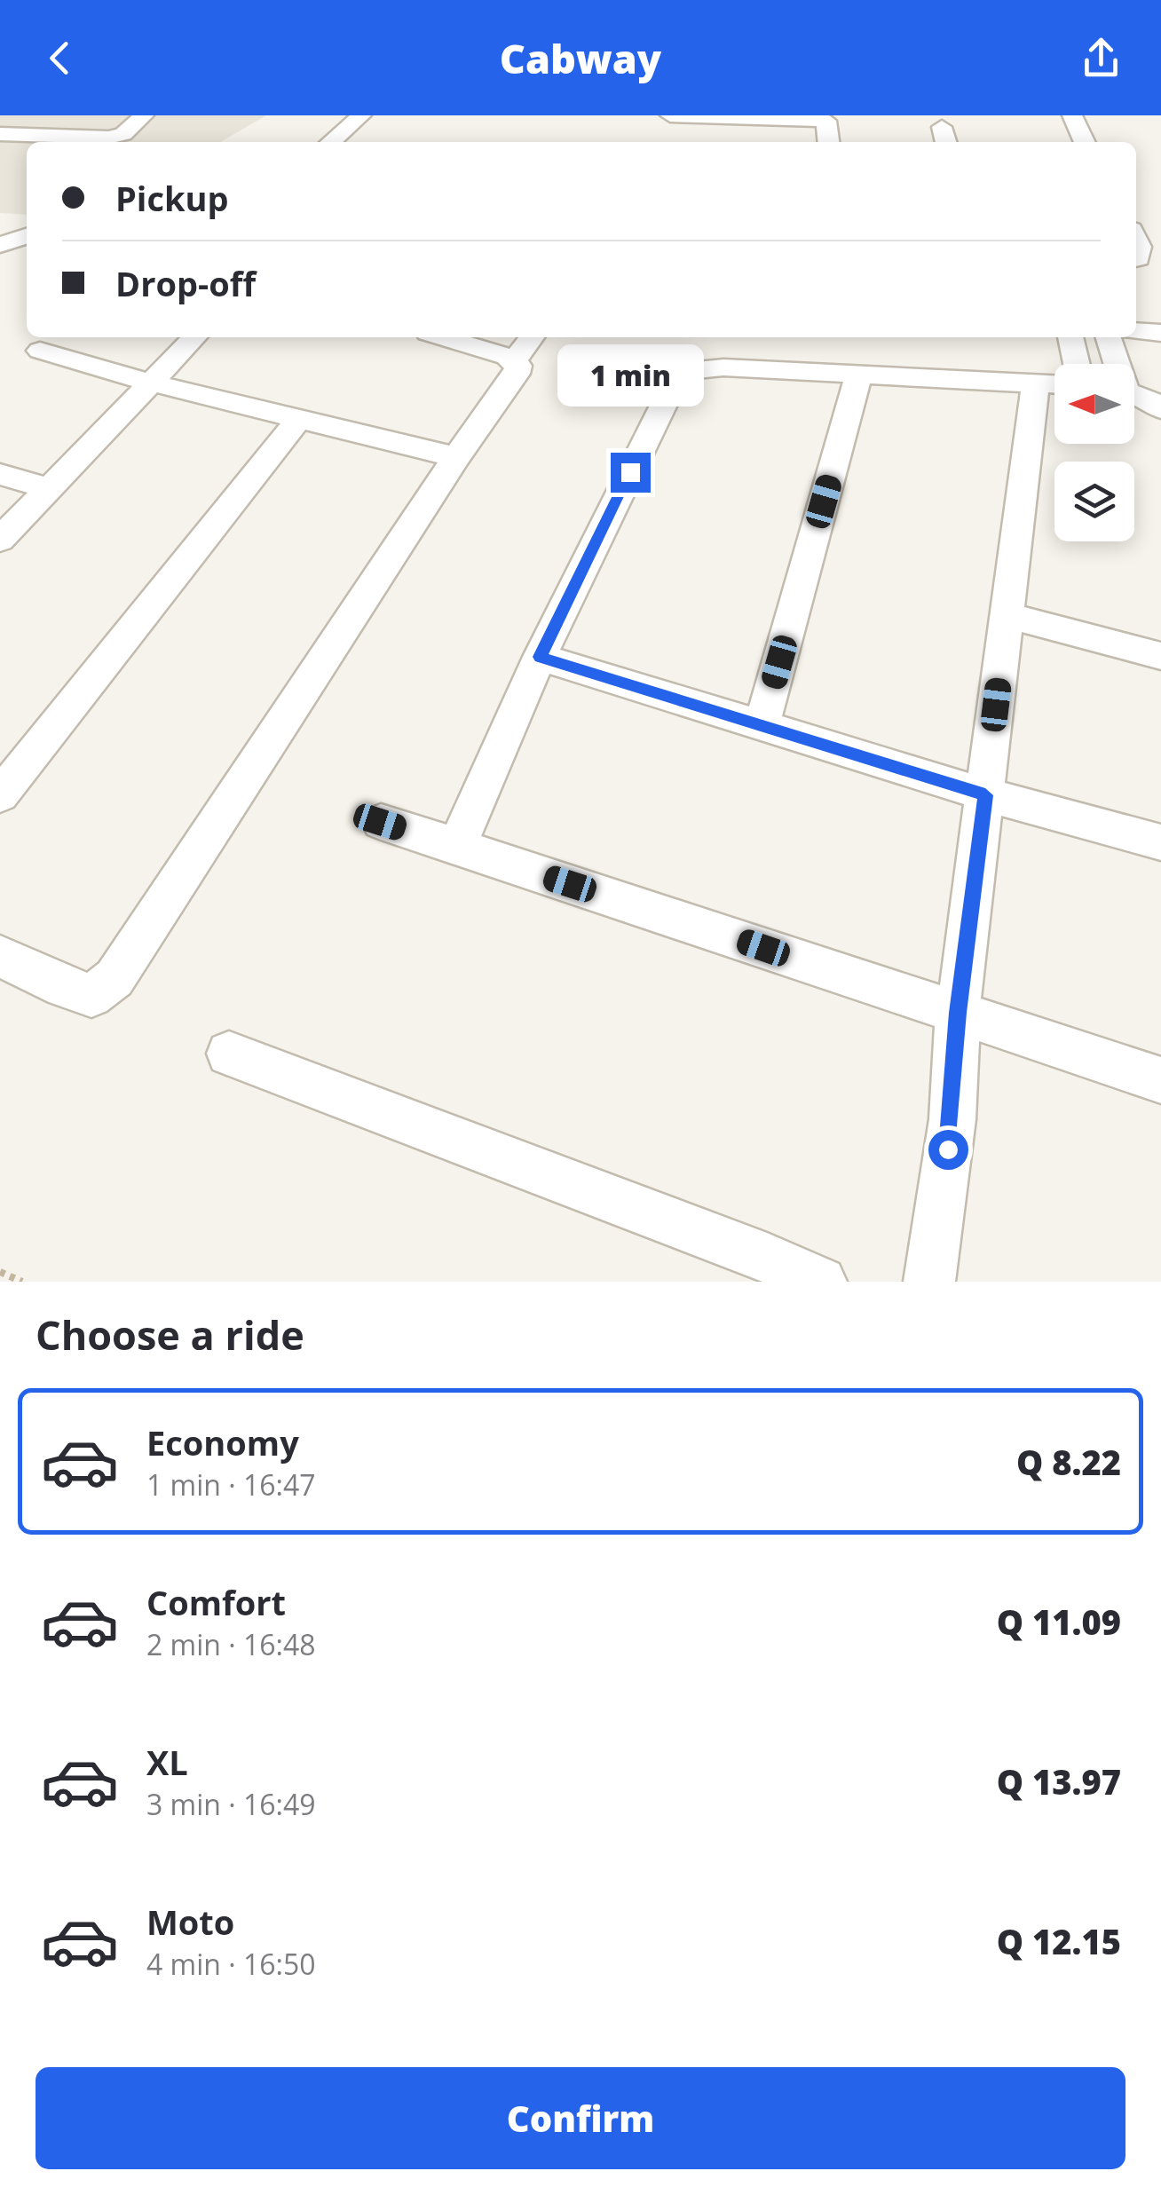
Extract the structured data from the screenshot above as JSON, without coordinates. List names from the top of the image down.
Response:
{
  "north": "left",
  "page": {
    "header": "Cabway",
    "banner": ["Pickup", "Drop-off"],
    "bubble": "1 min",
    "heading": "Choose a ride",
    "list": [
      {
        "name": "Economy",
        "note": "1 min · 16:47",
        "value": "Q 8.22"
      },
      {
        "name": "Comfort",
        "note": "2 min · 16:48",
        "value": "Q 11.09"
      },
      {
        "name": "XL",
        "note": "3 min · 16:49",
        "value": "Q 13.97"
      },
      {
        "name": "Moto",
        "note": "4 min · 16:50",
        "value": "Q 12.15"
      }
    ],
    "buttons": "Confirm"
  }
}
